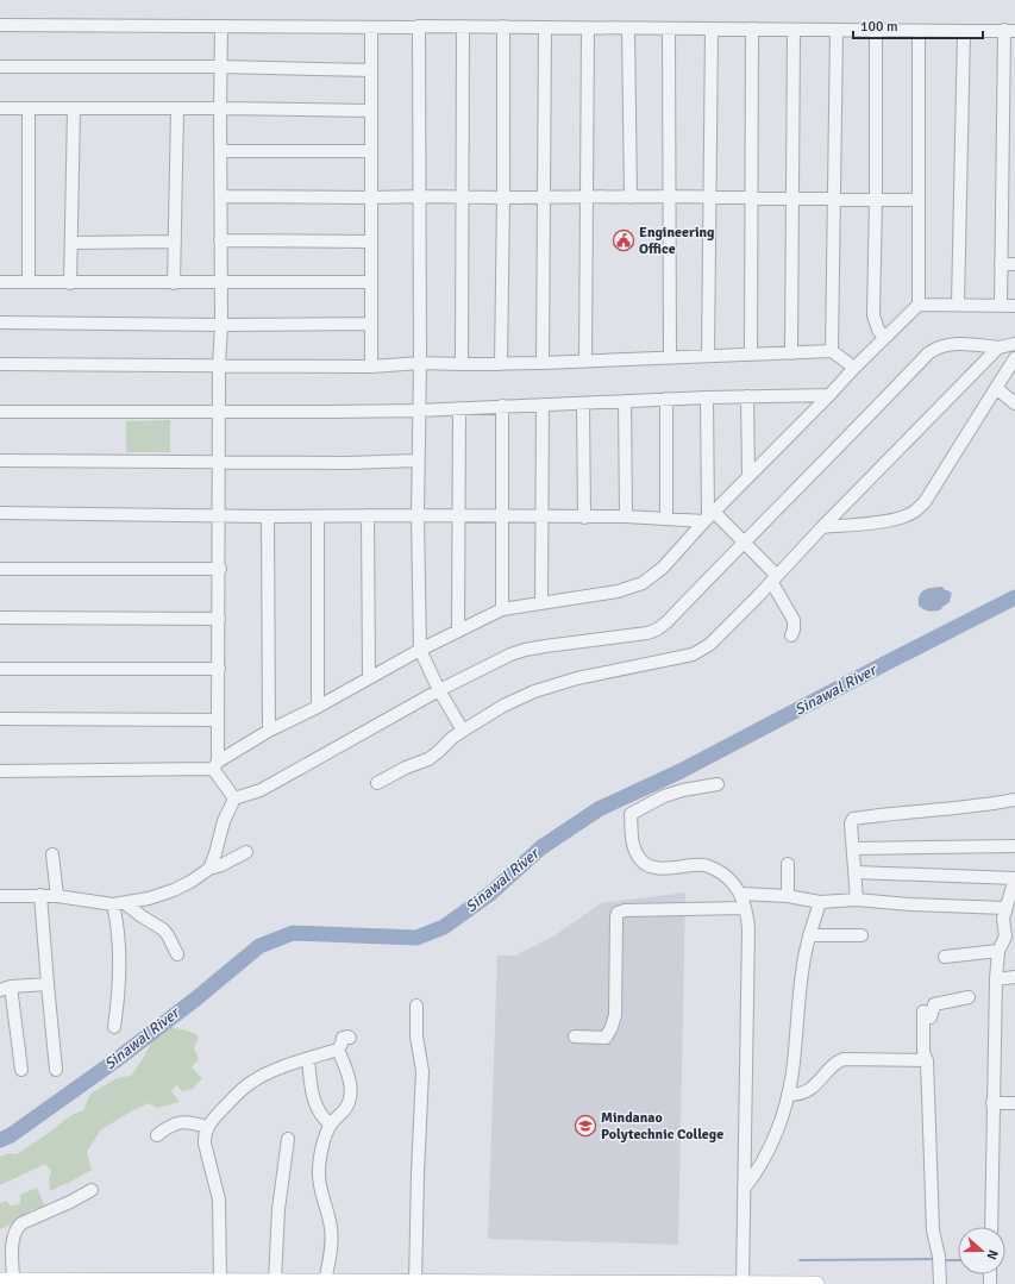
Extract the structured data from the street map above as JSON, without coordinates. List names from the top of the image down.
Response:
{
  "water": ["Sinawal River"],
  "places": {
    "public building": ["Engineering Office"],
    "school or university": ["Mindanao Polytechnic College"]
  },
  "scale_bar": "100 m",
  "north": "right"
}
